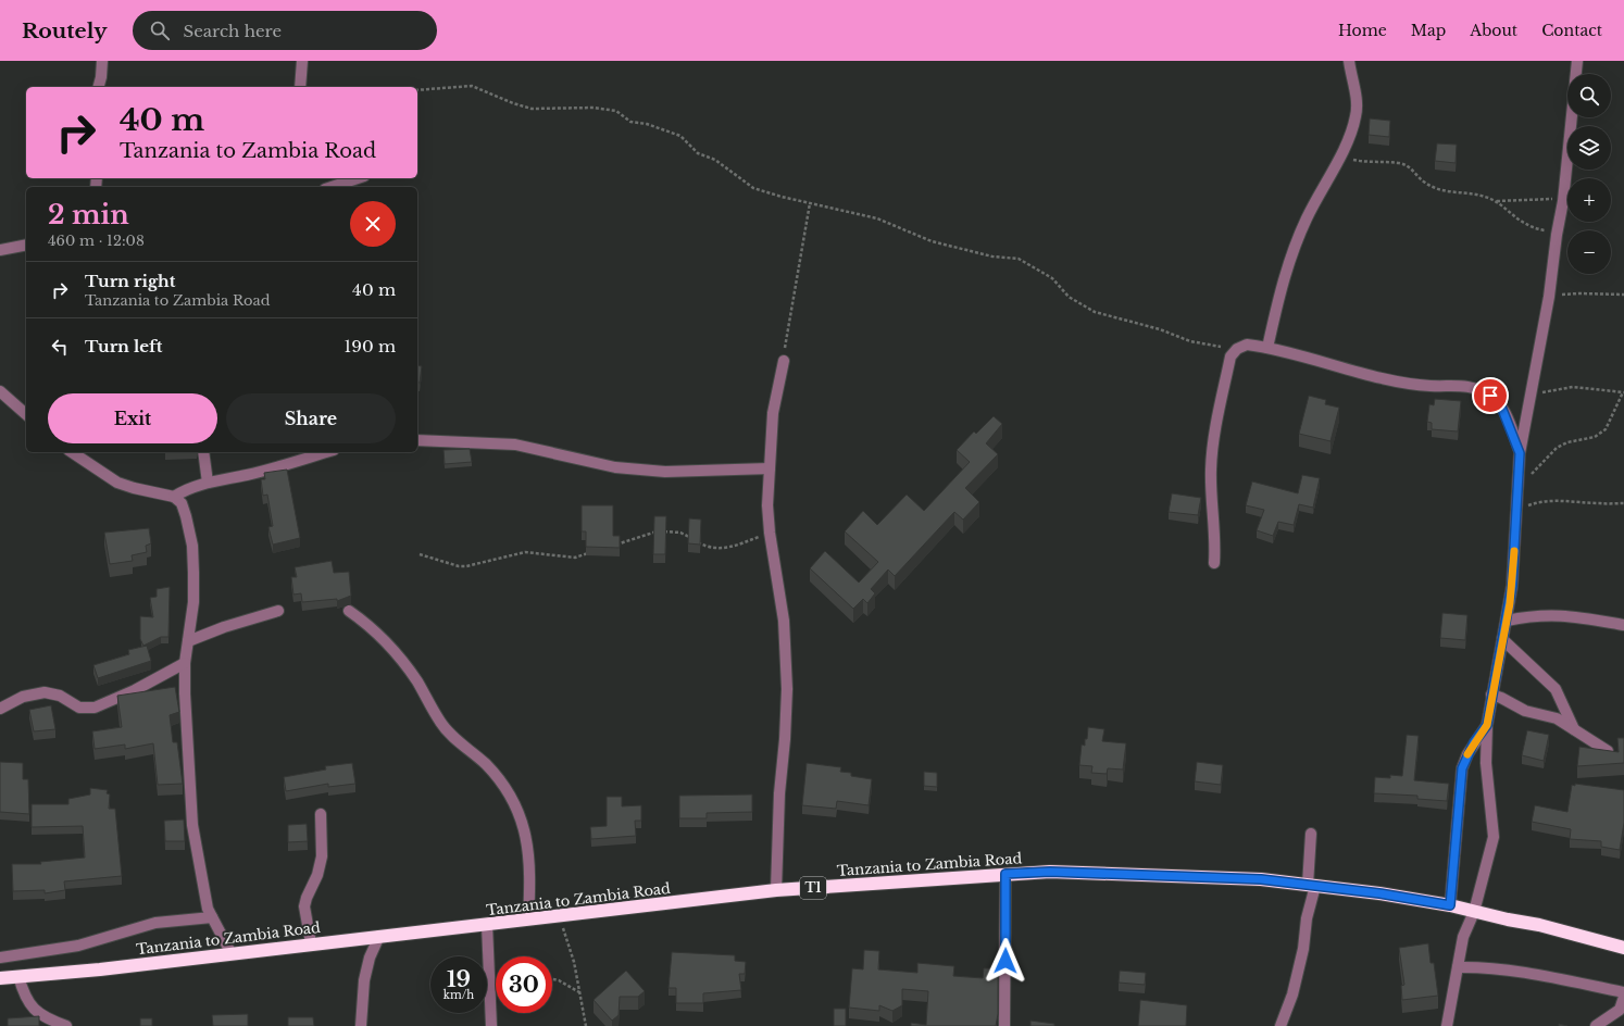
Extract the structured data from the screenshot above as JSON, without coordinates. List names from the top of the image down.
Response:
{
  "streets": {
    "highway": ["Tanzania to Zambia Road", "T1"]
  },
  "page": {
    "header": "Routely",
    "search": "Search here",
    "nav": [
      "Home",
      "Map",
      "About",
      "Contact"
    ],
    "map_buttons": ["+", "−"],
    "turn": ["40 m", "Tanzania to Zambia Road"],
    "heading": ["2 min", "460 m · 12:08"],
    "list": [
      {
        "name": "Turn right",
        "note": "Tanzania to Zambia Road",
        "value": "40 m"
      },
      {
        "name": "Turn left",
        "value": "190 m"
      }
    ],
    "buttons": ["Exit", "Share"],
    "speed": "19 km/h",
    "limit": "30"
  }
}
